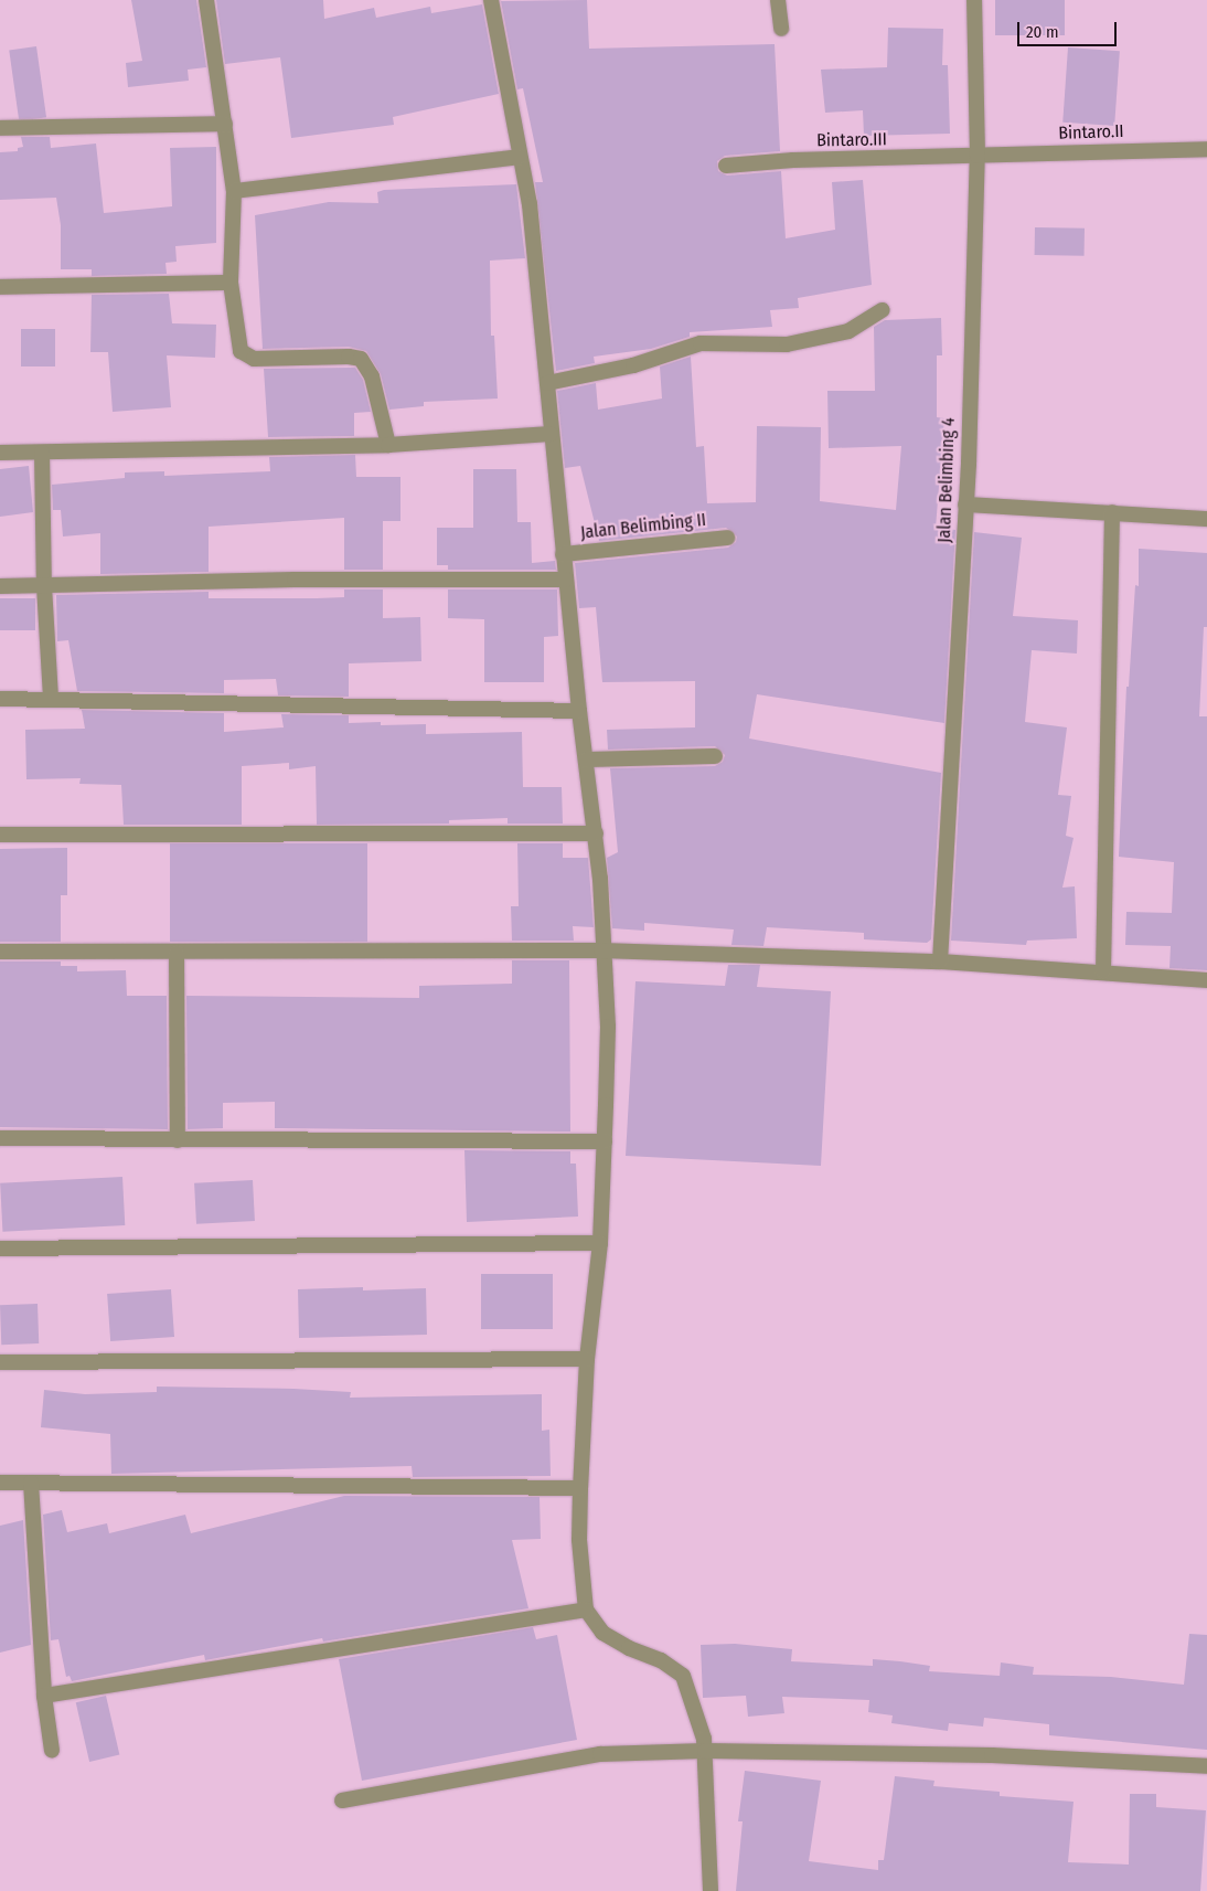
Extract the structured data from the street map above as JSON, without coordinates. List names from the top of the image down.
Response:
{
  "streets": {
    "street": [
      "Bintaro.II",
      "Bintaro.III",
      "Jalan Belimbing 4",
      "Jalan Belimbing II"
    ]
  },
  "crossings": [
    ["Bintaro.II", "Bintaro.III"],
    ["Bintaro.II", "Jalan Belimbing 4"],
    ["Bintaro.III", "Jalan Belimbing 4"]
  ],
  "scale_bar": "20 m"
}
